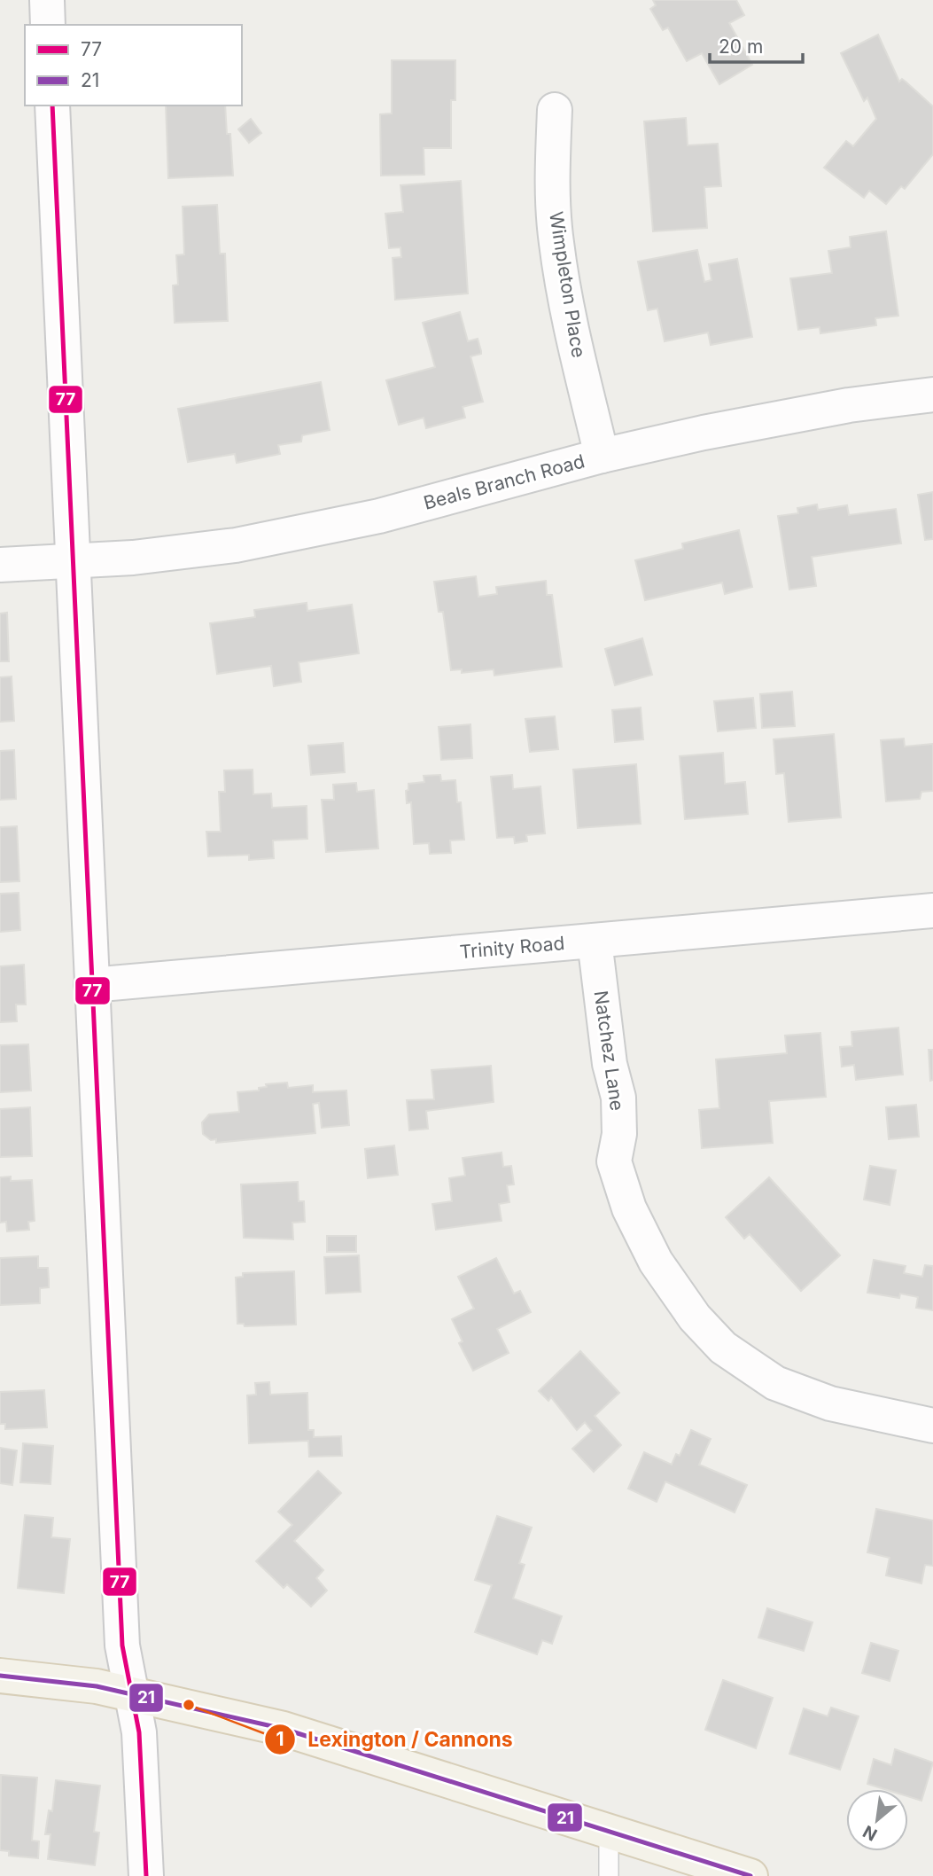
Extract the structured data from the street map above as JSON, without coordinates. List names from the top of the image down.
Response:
{
  "streets": {
    "street": [
      "Wimpleton Place",
      "Beals Branch Road",
      "Trinity Road",
      "Natchez Lane"
    ]
  },
  "crossings": [
    ["Wimpleton Place", "Beals Branch Road"],
    ["Trinity Road", "Natchez Lane"]
  ],
  "places": ["Lexington / Cannons"],
  "lines": ["transit line 77", "transit line 21"],
  "legend": ["77", "21"],
  "scale_bar": "20 m",
  "north": "bottom left"
}
